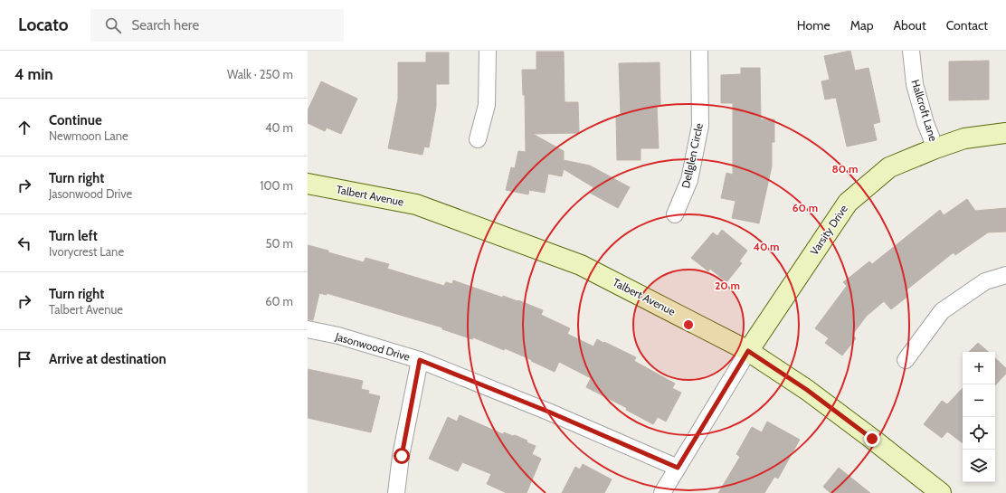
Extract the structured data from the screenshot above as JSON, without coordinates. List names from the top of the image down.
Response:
{
  "streets": {
    "street": [
      "Hallcroft Lane",
      "Dellglen Circle",
      "Talbert Avenue",
      "Varsity Drive",
      "Jasonwood Drive"
    ]
  },
  "crossings": [
    ["Hallcroft Lane", "Varsity Drive"],
    ["Talbert Avenue", "Varsity Drive"]
  ],
  "page": {
    "header": "Locato",
    "search": "Search here",
    "nav": [
      "Home",
      "Map",
      "About",
      "Contact"
    ],
    "heading": ["4 min", "Walk · 250 m"],
    "list": [
      ["Continue", "Newmoon Lane", "40 m"],
      ["Turn right", "Jasonwood Drive", "100 m"],
      ["Turn left", "Ivorycrest Lane", "50 m"],
      ["Turn right", "Talbert Avenue", "60 m"],
      "Arrive at destination"
    ],
    "map_buttons": ["+", "−"]
  },
  "rings": [
    "80 m",
    "60 m",
    "40 m",
    "20 m"
  ]
}
